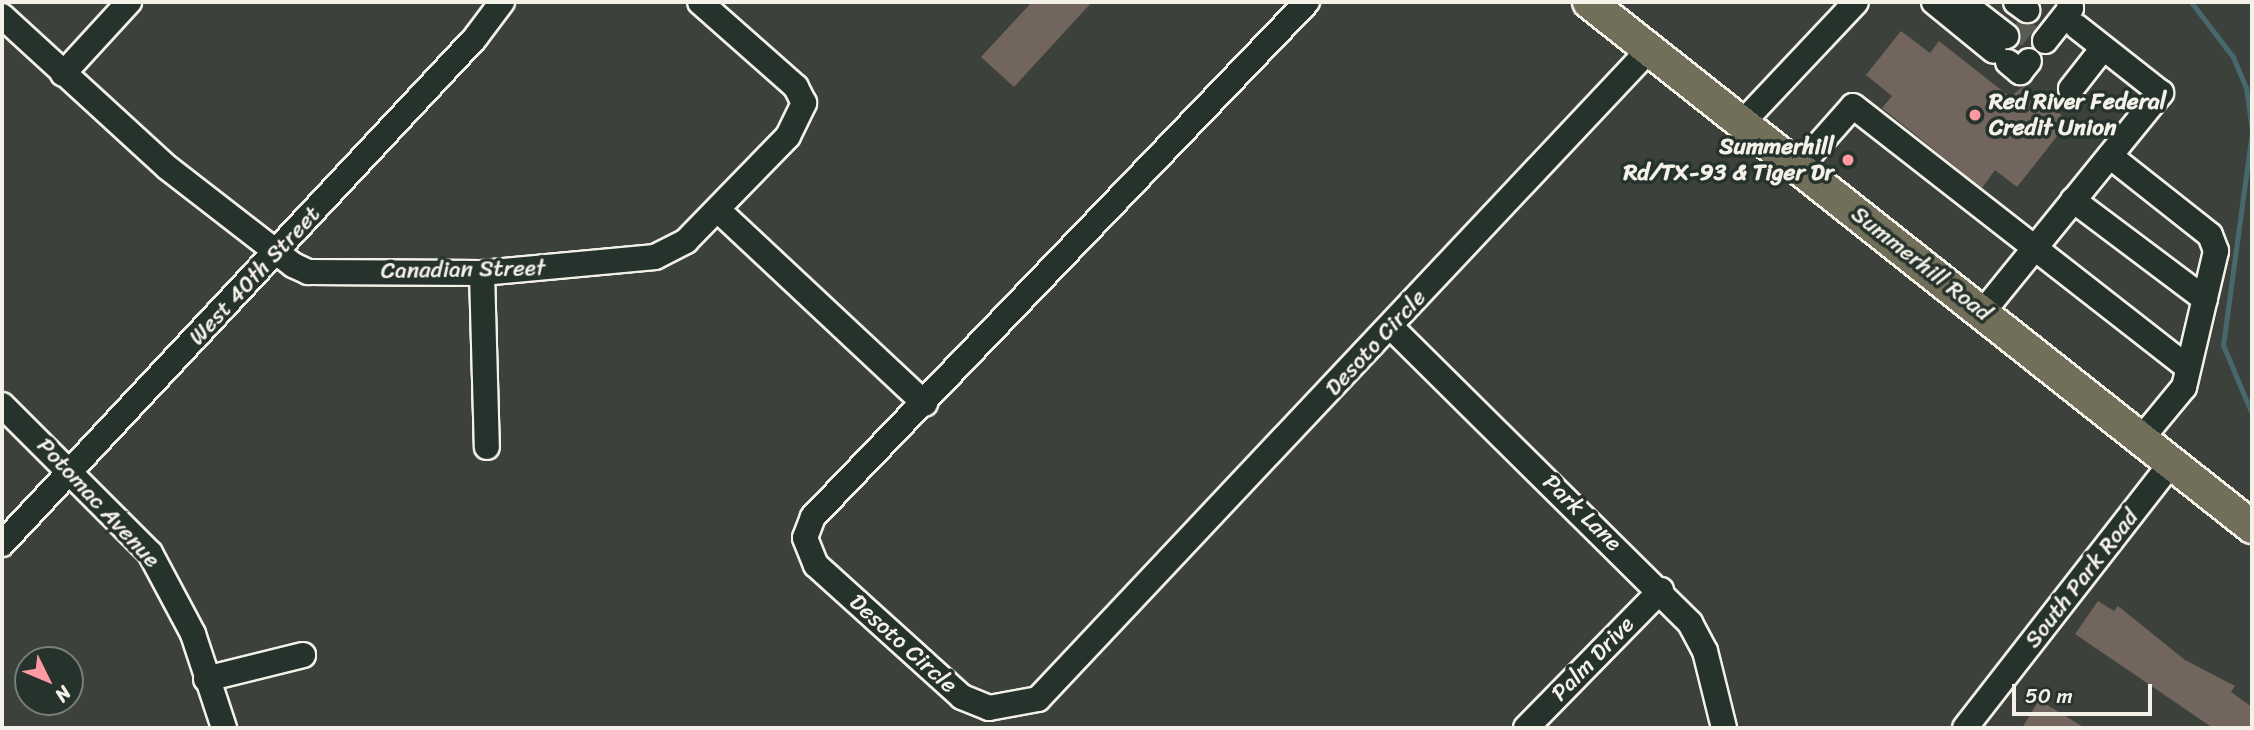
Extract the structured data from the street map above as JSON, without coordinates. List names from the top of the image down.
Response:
{
  "streets": {
    "main road": ["Summerhill Road"],
    "street": [
      "Canadian Street",
      "West 40th Street",
      "Desoto Circle",
      "Potomac Avenue",
      "Park Lane",
      "South Park Road",
      "Palm Drive"
    ]
  },
  "crossings": [
    ["Summerhill Road", "Desoto Circle"],
    ["Summerhill Road", "South Park Road"],
    ["Canadian Street", "West 40th Street"],
    ["West 40th Street", "Potomac Avenue"],
    ["Desoto Circle", "Park Lane"],
    ["Park Lane", "Palm Drive"]
  ],
  "places": ["Red River Federal Credit Union", "Summerhill Rd/TX-93 & Tiger Dr"],
  "scale_bar": "50 m",
  "north": "bottom right"
}
